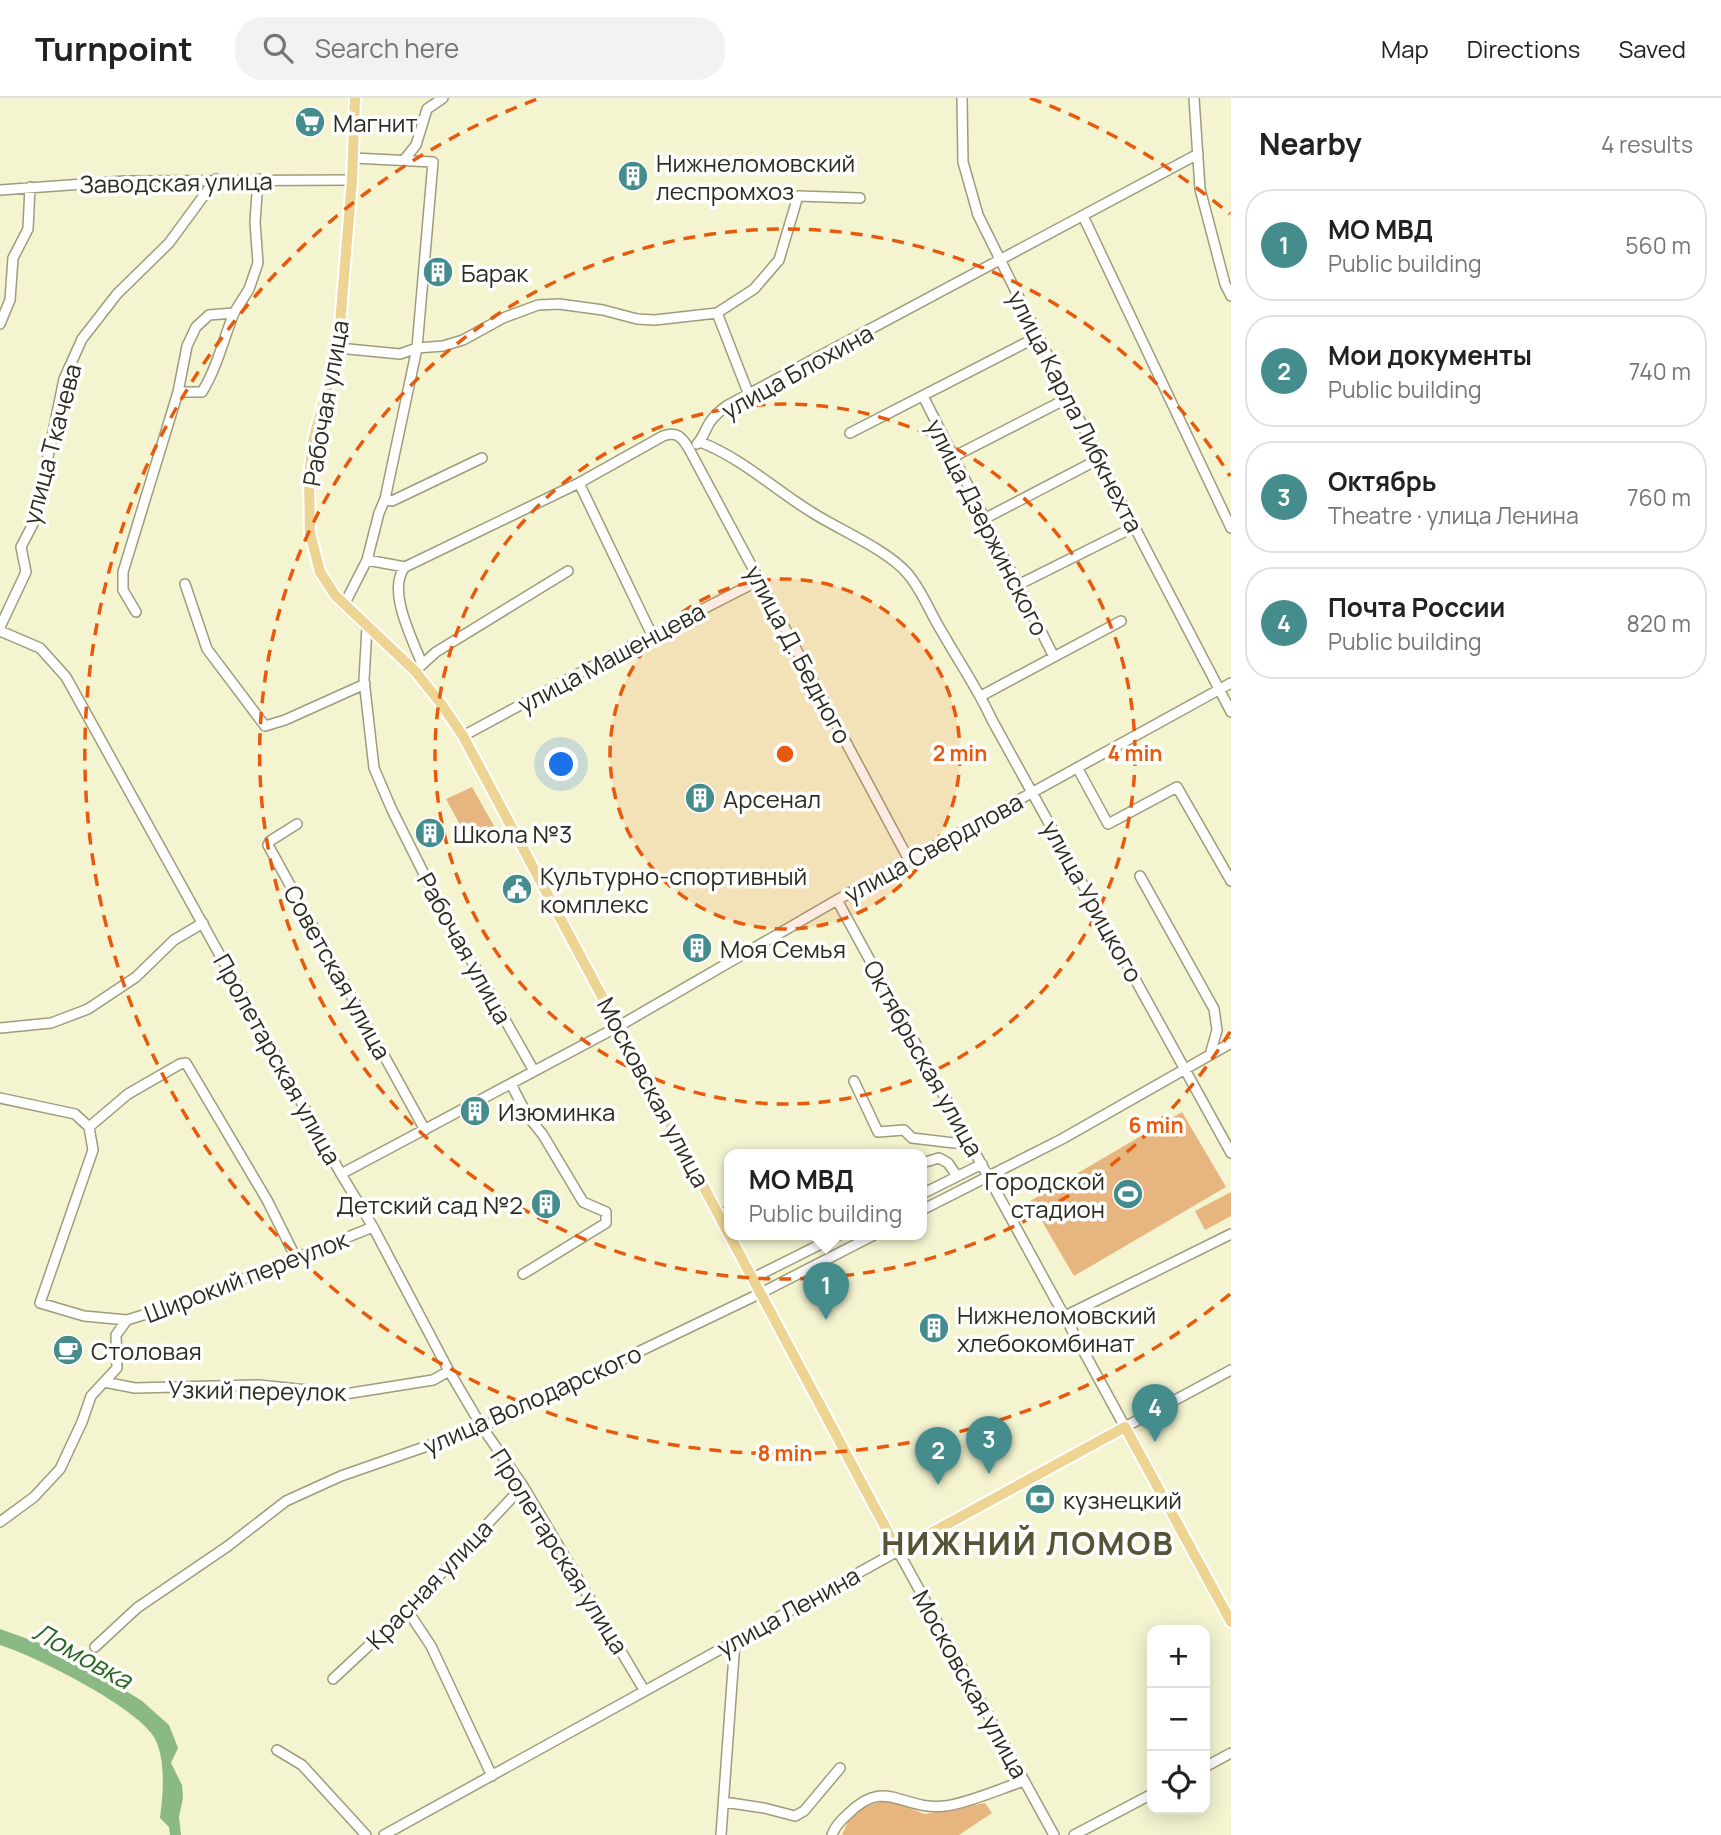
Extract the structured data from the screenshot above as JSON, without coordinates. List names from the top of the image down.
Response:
{
  "streets": {
    "main road": [
      "Рабочая улица",
      "Октябрьская улица",
      "Московская улица",
      "улица Ленина"
    ],
    "street": [
      "Заводская улица",
      "улица Блохина",
      "улица Карла Либкнехта",
      "улица Ткачева",
      "улица Дзержинского",
      "улица Д. Бедного",
      "улица Машенцева",
      "улица Свердлова",
      "улица Урицкого",
      "Советская улица",
      "Пролетарская улица",
      "Широкий переулок",
      "Узкий переулок",
      "улица Володарского",
      "Красная улица"
    ]
  },
  "crossings": [
    ["Заводская улица", "Рабочая улица"],
    ["Заводская улица", "улица Ткачева"],
    ["улица Блохина", "улица Карла Либкнехта"],
    ["улица Блохина", "улица Д. Бедного"],
    ["улица Блохина", "улица Урицкого"],
    ["Рабочая улица", "улица Свердлова"],
    ["Рабочая улица", "Московская улица"],
    ["улица Карла Либкнехта", "улица Свердлова"],
    ["улица Ткачева", "Пролетарская улица"],
    ["улица Д. Бедного", "улица Машенцева"],
    ["улица Д. Бедного", "улица Свердлова"],
    ["улица Машенцева", "Московская улица"],
    ["улица Свердлова", "улица Урицкого"],
    ["улица Свердлова", "Советская улица"],
    ["улица Свердлова", "Октябрьская улица"],
    ["улица Свердлова", "Пролетарская улица"],
    ["улица Свердлова", "Московская улица"],
    ["Октябрьская улица", "улица Ленина"],
    ["Пролетарская улица", "Широкий переулок"],
    ["Пролетарская улица", "Узкий переулок"],
    ["Пролетарская улица", "улица Володарского"],
    ["Пролетарская улица", "Красная улица"],
    ["Пролетарская улица", "улица Ленина"],
    ["Московская улица", "улица Володарского"],
    ["Московская улица", "улица Ленина"],
    ["Широкий переулок", "Узкий переулок"]
  ],
  "districts": ["НИЖНИЙ ЛОМОВ"],
  "water": ["Ломовка"],
  "places": {
    "supermarket": ["Магнит"],
    "building": [
      "Нижнеломовский леспромхоз",
      "Барак",
      "Арсенал",
      "Школа №3",
      "Моя Семья",
      "Изюминка",
      "Детский сад №2",
      "Нижнеломовский хлебокомбинат"
    ],
    "public building": ["Культурно-спортивный комплекс"],
    "sports": ["Городской стадион"],
    "cafe": ["Столовая"],
    "bank": ["кузнецкий"]
  },
  "page": {
    "header": "Turnpoint",
    "search": "Search here",
    "nav": ["Map", "Directions", "Saved"],
    "heading": ["Nearby", "4 results"],
    "list": [
      {
        "mark": "1",
        "name": "МО МВД",
        "note": "Public building",
        "value": "560 m"
      },
      {
        "mark": "2",
        "name": "Мои документы",
        "note": "Public building",
        "value": "740 m"
      },
      {
        "mark": "3",
        "name": "Октябрь",
        "note": "Theatre · улица Ленина",
        "value": "760 m"
      },
      {
        "mark": "4",
        "name": "Почта России",
        "note": "Public building",
        "value": "820 m"
      }
    ],
    "popup": ["МО МВД", "Public building"],
    "pins": [
      "1",
      "4",
      "3",
      "2"
    ],
    "map_buttons": ["+", "−"]
  },
  "rings": [
    "2 min",
    "4 min",
    "6 min",
    "8 min"
  ]
}
